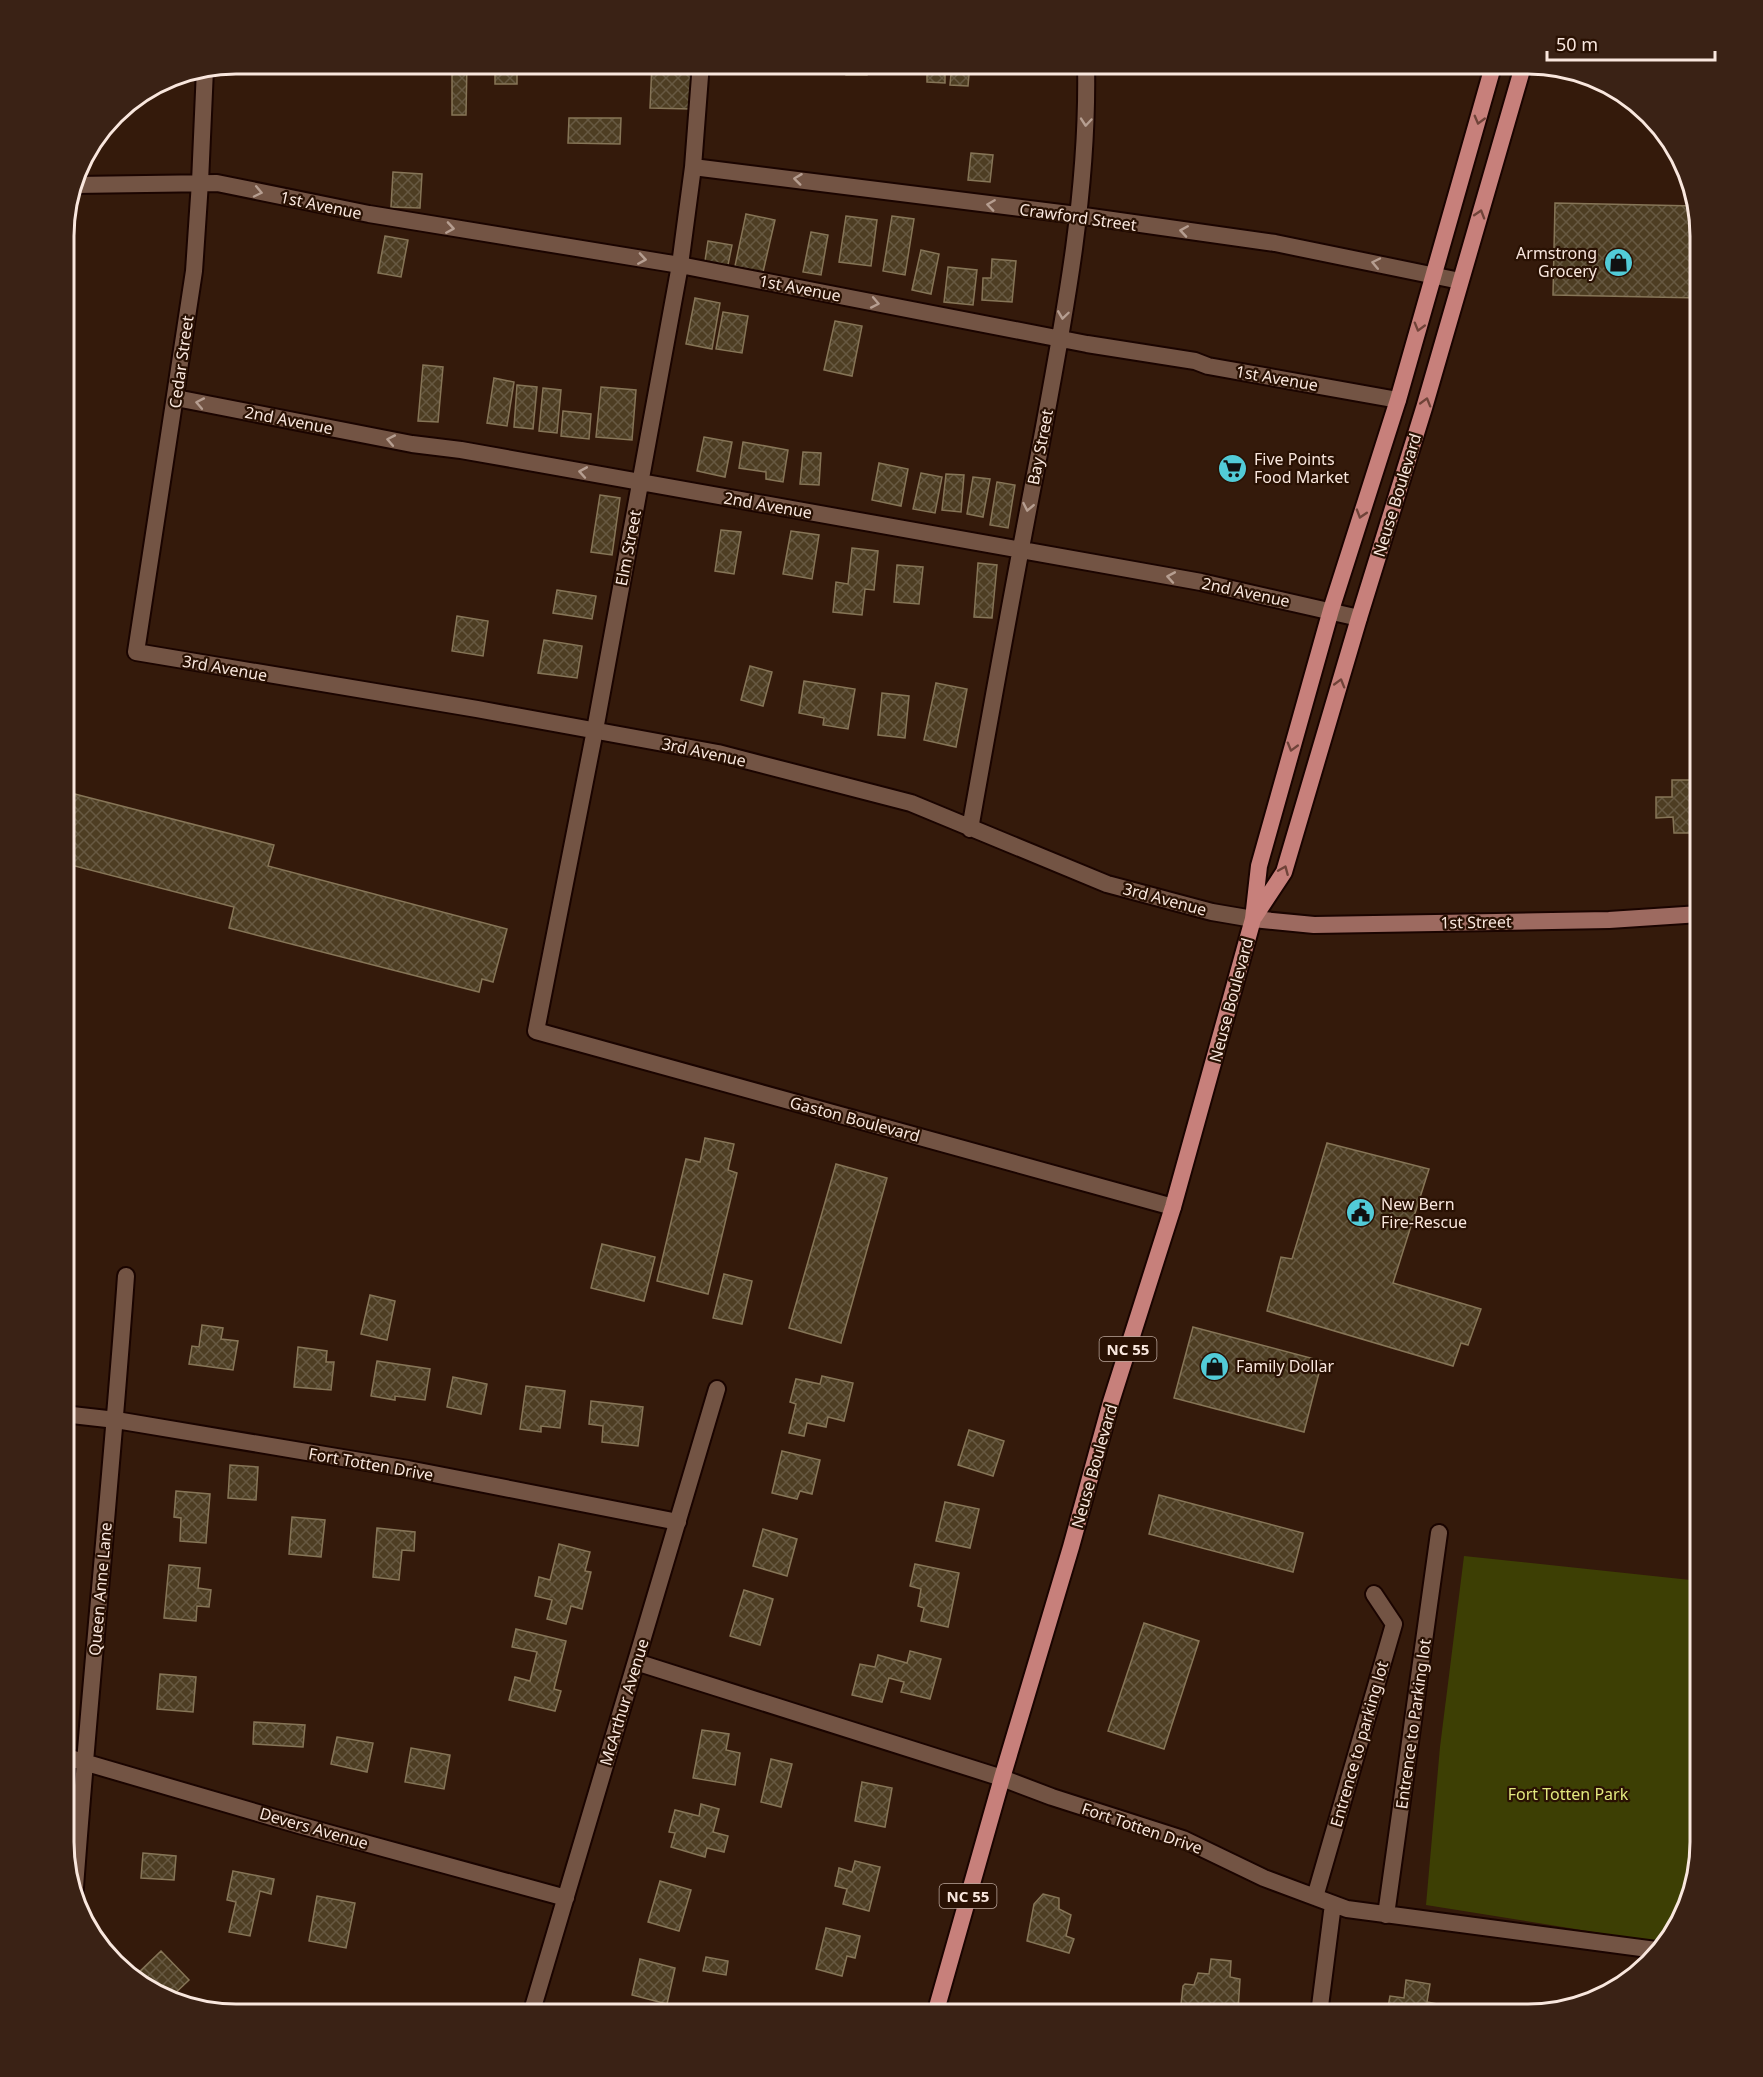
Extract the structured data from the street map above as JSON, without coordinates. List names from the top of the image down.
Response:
{
  "streets": {
    "main road": ["Neuse Boulevard", "1st Street", "NC 55"],
    "street": [
      "1st Avenue",
      "Crawford Street",
      "Cedar Street",
      "2nd Avenue",
      "Bay Street",
      "Elm Street",
      "3rd Avenue",
      "Gaston Boulevard",
      "Fort Totten Drive",
      "Queen Anne Lane",
      "McArthur Avenue",
      "Entrence to Parking lot",
      "Entrence to parking lot",
      "Devers Avenue"
    ]
  },
  "crossings": [
    ["1st Avenue", "Cedar Street"],
    ["1st Avenue", "Bay Street"],
    ["1st Avenue", "Neuse Boulevard"],
    ["1st Avenue", "Elm Street"],
    ["Crawford Street", "Bay Street"],
    ["Crawford Street", "Neuse Boulevard"],
    ["Crawford Street", "Elm Street"],
    ["Cedar Street", "2nd Avenue"],
    ["Cedar Street", "3rd Avenue"],
    ["2nd Avenue", "Bay Street"],
    ["2nd Avenue", "Neuse Boulevard"],
    ["2nd Avenue", "Elm Street"],
    ["Bay Street", "3rd Avenue"],
    ["Neuse Boulevard", "3rd Avenue"],
    ["Neuse Boulevard", "1st Street"],
    ["Neuse Boulevard", "Gaston Boulevard"],
    ["Neuse Boulevard", "Fort Totten Drive"],
    ["Elm Street", "3rd Avenue"],
    ["Elm Street", "Gaston Boulevard"],
    ["3rd Avenue", "1st Street"],
    ["Fort Totten Drive", "Queen Anne Lane"],
    ["Fort Totten Drive", "McArthur Avenue"],
    ["Fort Totten Drive", "Entrence to Parking lot"],
    ["Fort Totten Drive", "Entrence to parking lot"],
    ["Queen Anne Lane", "Devers Avenue"],
    ["McArthur Avenue", "Devers Avenue"]
  ],
  "one_way": [
    "1st Avenue",
    "Crawford Street",
    "2nd Avenue",
    "Bay Street"
  ],
  "parks": ["Fort Totten Park"],
  "places": {
    "shop": ["Armstrong Grocery", "Family Dollar"],
    "supermarket": ["Five Points Food Market"],
    "public building": ["New Bern Fire-Rescue"]
  },
  "scale_bar": "50 m"
}
